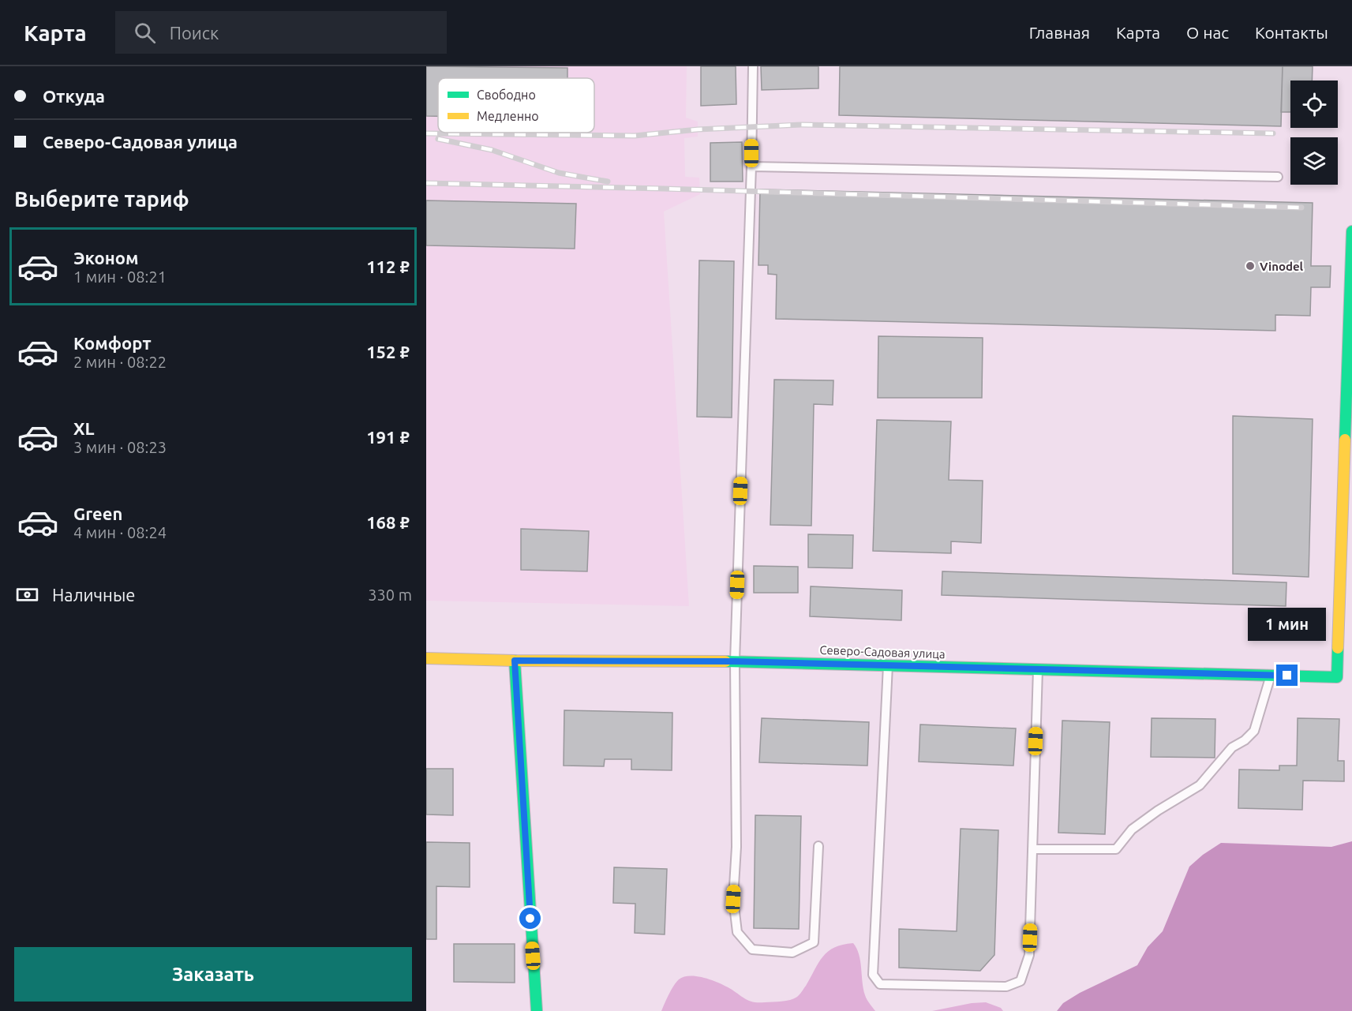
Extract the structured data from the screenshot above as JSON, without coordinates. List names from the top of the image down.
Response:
{
  "streets": {
    "street": ["Северо-Садовая улица"]
  },
  "places": ["Vinodel"],
  "legend": ["Свободно", "Медленно"],
  "page": {
    "header": "Карта",
    "search": "Поиск",
    "nav": [
      "Главная",
      "Карта",
      "О нас",
      "Контакты"
    ],
    "banner": ["Откуда", "Северо-Садовая улица"],
    "heading": "Выберите тариф",
    "list": [
      {
        "name": "Эконом",
        "note": "1 мин · 08:21",
        "value": "112 ₽"
      },
      {
        "name": "Комфорт",
        "note": "2 мин · 08:22",
        "value": "152 ₽"
      },
      {
        "name": "XL",
        "note": "3 мин · 08:23",
        "value": "191 ₽"
      },
      {
        "name": "Green",
        "note": "4 мин · 08:24",
        "value": "168 ₽"
      }
    ],
    "pay": ["Наличные", "330 m"],
    "bubble": "1 мин",
    "buttons": "Заказать"
  }
}
